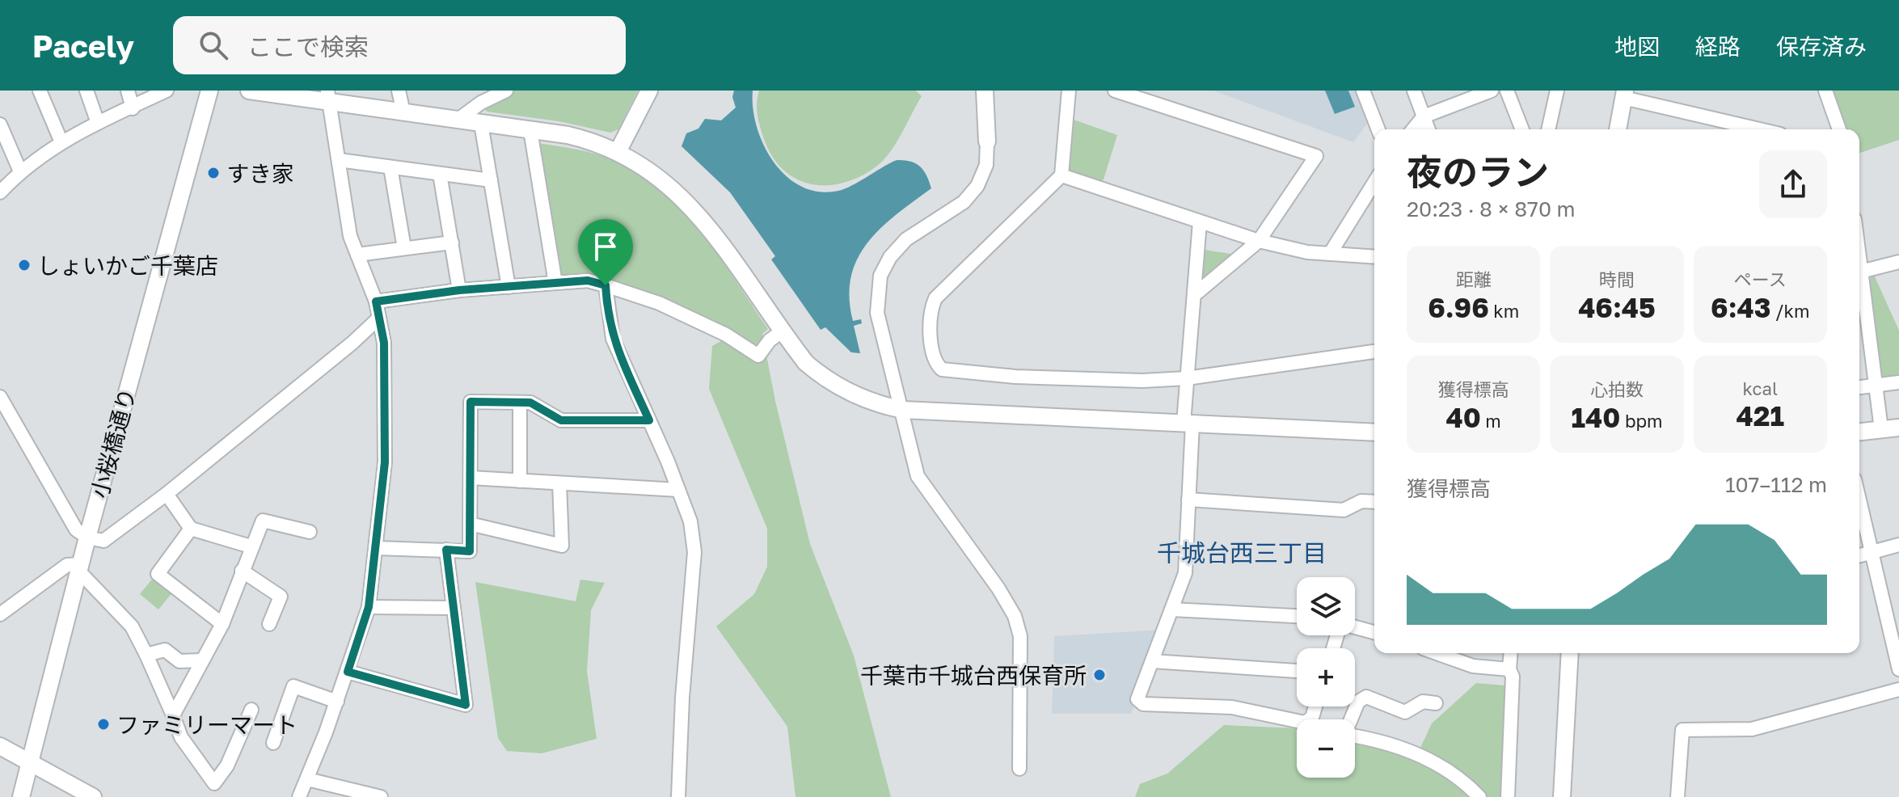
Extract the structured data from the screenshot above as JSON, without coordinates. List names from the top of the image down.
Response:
{
  "streets": {
    "street": ["小桜橋通り"]
  },
  "districts": ["千城台西三丁目"],
  "places": [
    "すき家",
    "しょいかご千葉店",
    "千葉市千城台西保育所",
    "ファミリーマート"
  ],
  "page": {
    "header": "Pacely",
    "search": "ここで検索",
    "nav": ["地図", "経路", "保存済み"],
    "heading": ["夜のラン", "20:23 · 8 × 870 m"],
    "stats": [
      ["距離", "6.96 km"],
      ["時間", "46:45"],
      ["ペース", "6:43 /km"],
      ["獲得標高", "40 m"],
      ["心拍数", "140 bpm"],
      ["kcal", "421"]
    ],
    "chart": ["獲得標高", "107–112 m"],
    "map_buttons": ["+", "−"]
  }
}
